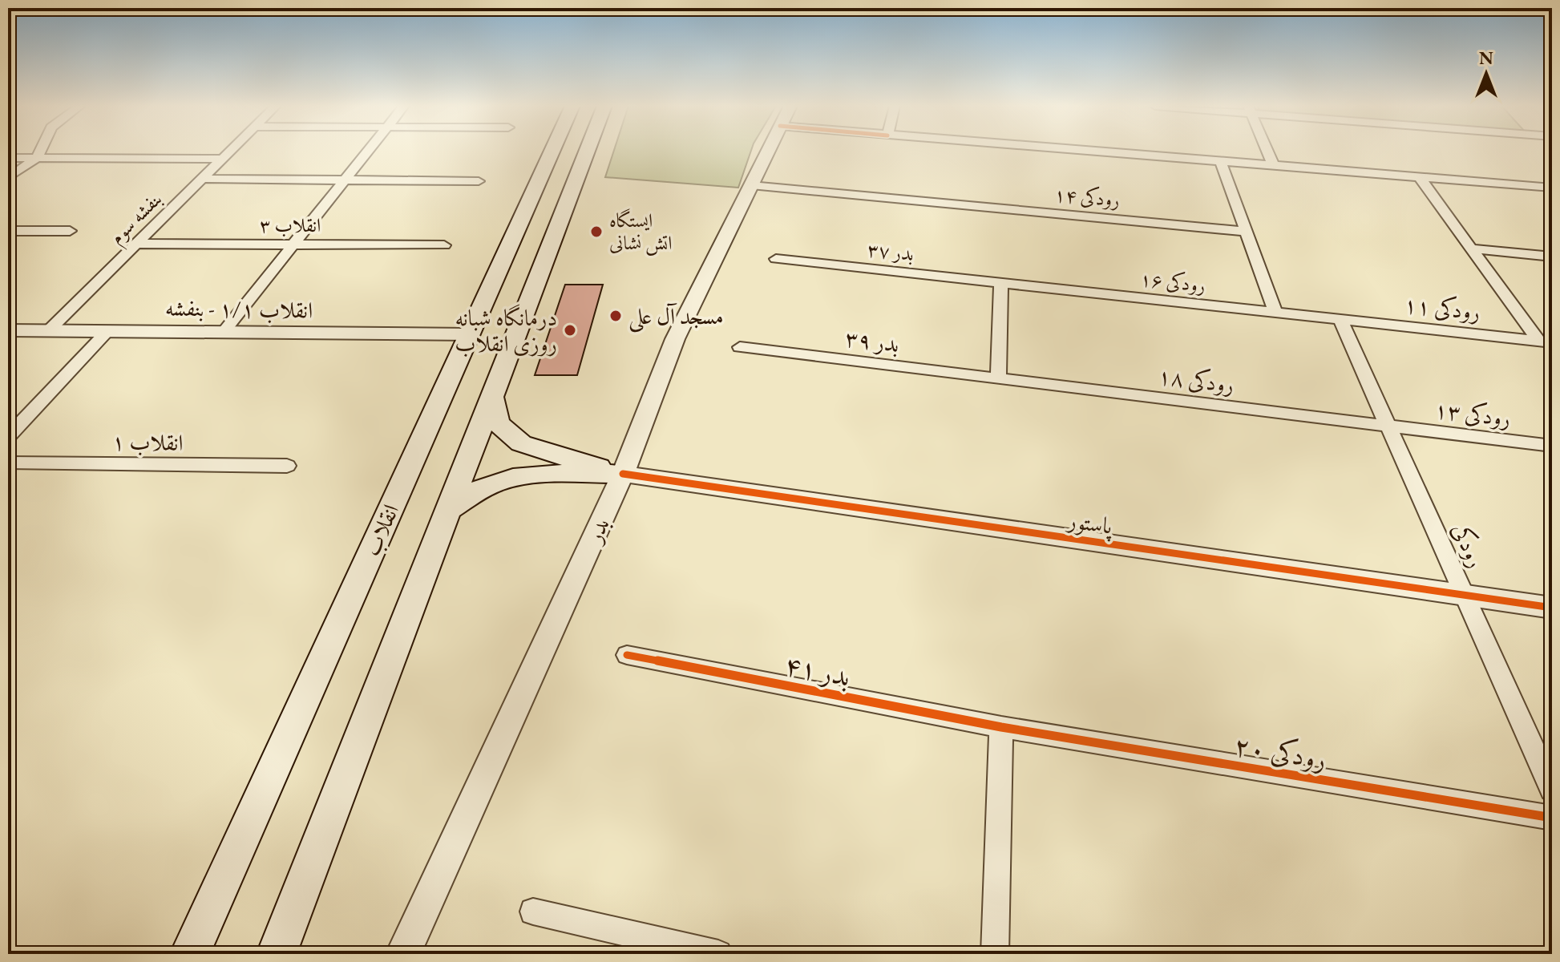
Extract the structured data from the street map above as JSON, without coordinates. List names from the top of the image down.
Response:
{
  "streets": {
    "main road": ["انقلاب"],
    "street": [
      "رودکی ۱۴",
      "بنفشه سوم",
      "انقلاب ۳",
      "بدر ۳۷",
      "رودکی ۱۶",
      "رودکی ۱۱",
      "انقلاب ۱/۱ - بنفشه",
      "بدر ۳۹",
      "رودکی ۱۸",
      "رودکی ۱۳",
      "انقلاب ۱",
      "پاستور",
      "بدر",
      "رودکی",
      "بدر ۴۱",
      "رودکی ۲۰"
    ]
  },
  "crossings": [
    ["رودکی ۱۴", "بدر"],
    ["بنفشه سوم", "انقلاب ۳"],
    ["بنفشه سوم", "انقلاب ۱/۱ - بنفشه"],
    ["بدر ۳۷", "رودکی ۱۶"],
    ["رودکی ۱۶", "رودکی ۱۱"],
    ["رودکی ۱۶", "رودکی"],
    ["رودکی ۱۱", "رودکی"],
    ["انقلاب ۱/۱ - بنفشه", "انقلاب"],
    ["بدر ۳۹", "رودکی ۱۸"],
    ["رودکی ۱۸", "رودکی ۱۳"],
    ["رودکی ۱۸", "رودکی"],
    ["رودکی ۱۳", "رودکی"],
    ["پاستور", "بدر"],
    ["پاستور", "رودکی"],
    ["بدر ۴۱", "رودکی ۲۰"]
  ],
  "places": ["ایستگاه اتش نشانی", "مسجد آل علی", "درمانگاه شبانه روزی انقلاب"],
  "north": "top"
}
